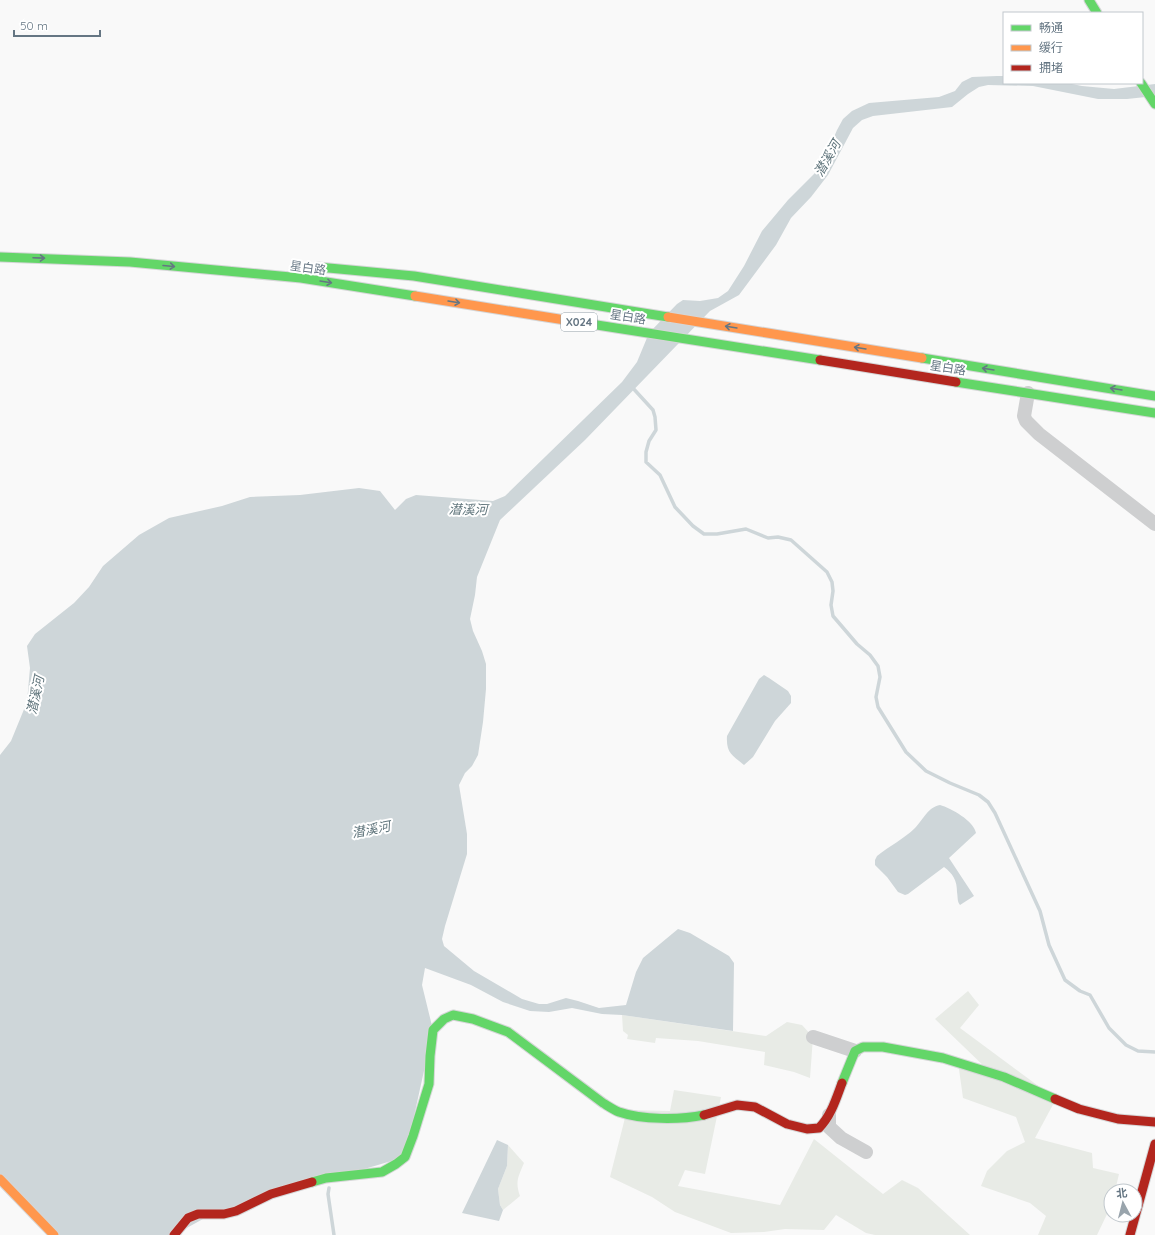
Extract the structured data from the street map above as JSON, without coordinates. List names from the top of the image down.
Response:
{
  "streets": {
    "main road": ["星白路", "X024"]
  },
  "water": ["潜溪河"],
  "legend": ["畅通", "缓行", "拥堵"],
  "scale_bar": "50 m",
  "north": "top"
}
